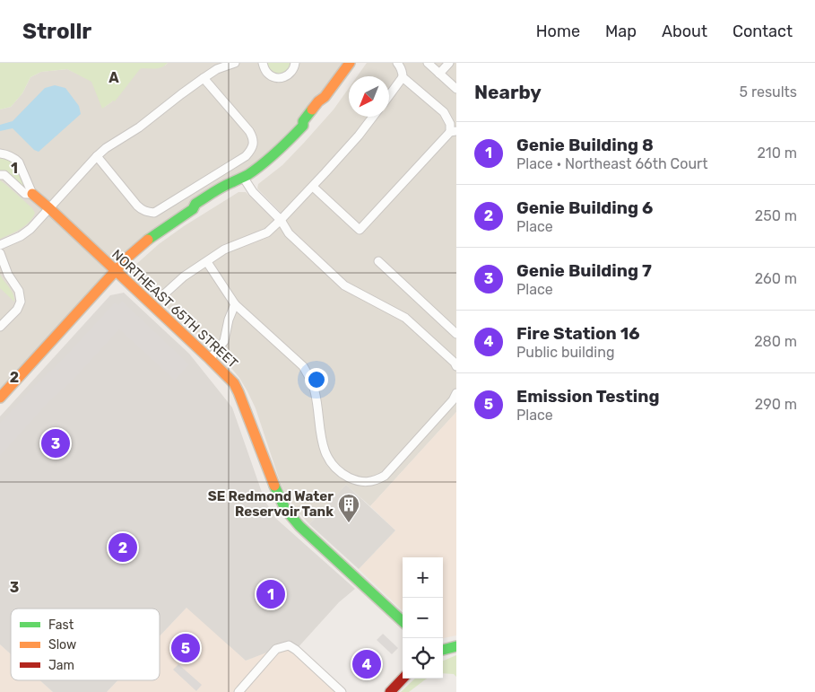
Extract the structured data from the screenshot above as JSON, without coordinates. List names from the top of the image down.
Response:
{
  "streets": {
    "street": ["NORTHEAST 65TH STREET"]
  },
  "places": {
    "building": ["SE Redmond Water Reservoir Tank"]
  },
  "legend": ["Fast", "Slow", "Jam"],
  "north": "bottom left",
  "page": {
    "header": "Strollr",
    "nav": [
      "Home",
      "Map",
      "About",
      "Contact"
    ],
    "heading": ["Nearby", "5 results"],
    "list": [
      {
        "mark": "1",
        "name": "Genie Building 8",
        "note": "Place · Northeast 66th Court",
        "value": "210 m"
      },
      {
        "mark": "2",
        "name": "Genie Building 6",
        "note": "Place",
        "value": "250 m"
      },
      {
        "mark": "3",
        "name": "Genie Building 7",
        "note": "Place",
        "value": "260 m"
      },
      {
        "mark": "4",
        "name": "Fire Station 16",
        "note": "Public building",
        "value": "280 m"
      },
      {
        "mark": "5",
        "name": "Emission Testing",
        "note": "Place",
        "value": "290 m"
      }
    ],
    "pins": [
      "3",
      "2",
      "1",
      "5",
      "4"
    ],
    "map_buttons": ["+", "−"]
  },
  "grid": {
    "columns": ["A"],
    "rows": ["1", "2", "3"]
  }
}
